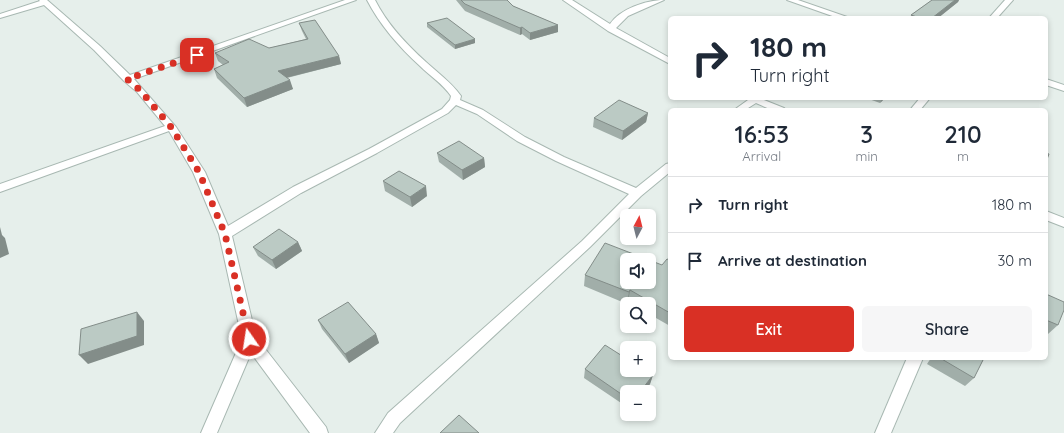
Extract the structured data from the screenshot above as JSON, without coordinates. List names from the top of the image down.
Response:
{
  "north": "top",
  "page": {
    "turn": ["180 m", "Turn right"],
    "eta": [
      "16:53",
      "Arrival",
      "3",
      "min",
      "210",
      "m"
    ],
    "list": [
      {
        "name": "Turn right",
        "value": "180 m"
      },
      {
        "name": "Arrive at destination",
        "value": "30 m"
      }
    ],
    "map_buttons": ["+", "−"],
    "buttons": ["Exit", "Share"]
  }
}
